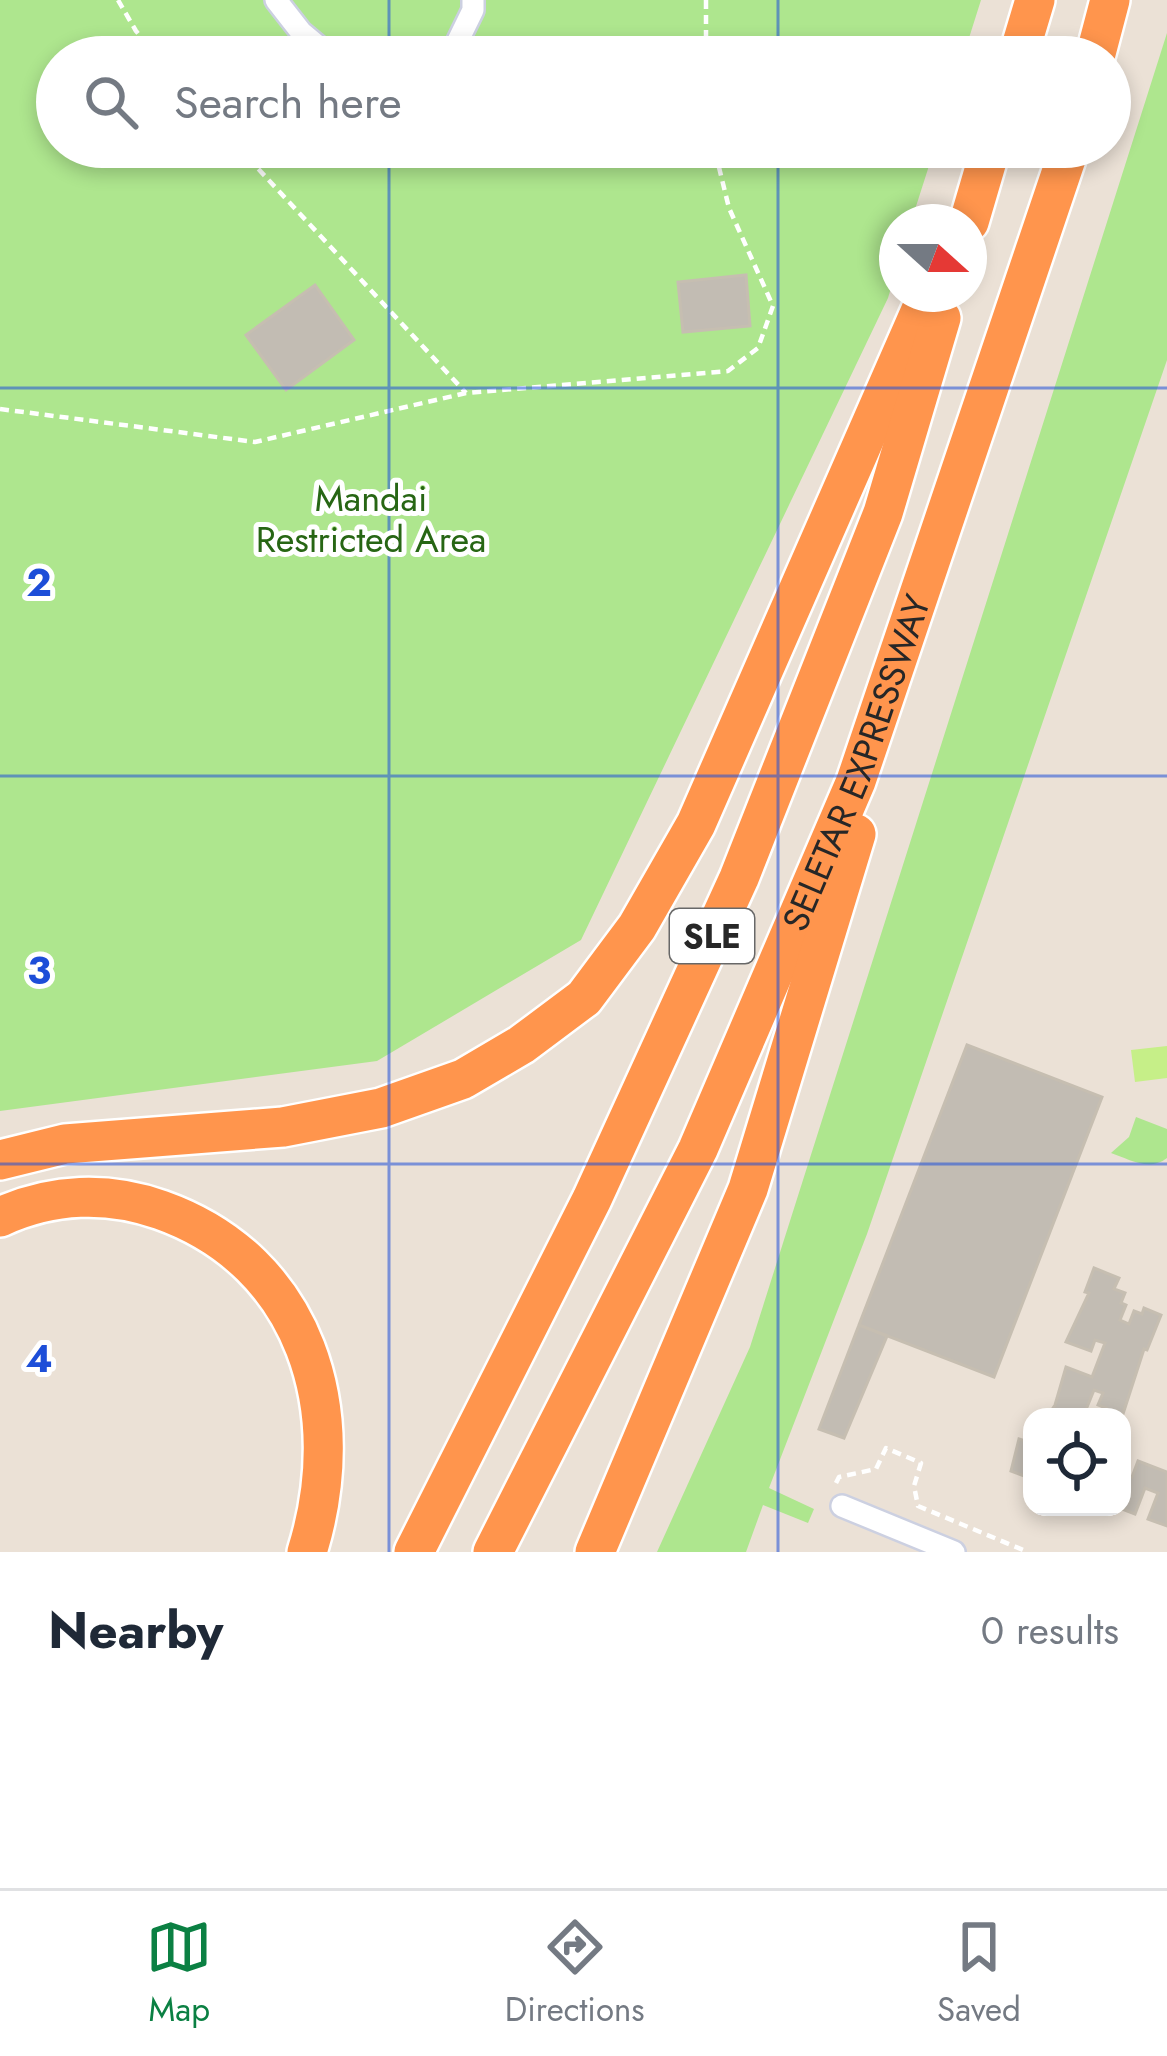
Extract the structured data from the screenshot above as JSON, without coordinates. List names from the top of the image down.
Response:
{
  "streets": {
    "highway": ["SELETAR EXPRESSWAY", "SLE"]
  },
  "parks": ["Mandai Restricted Area"],
  "north": "right",
  "page": {
    "search": "Search here",
    "heading": ["Nearby", "0 results"],
    "nav": ["Map", "Directions", "Saved"]
  },
  "grid": {
    "rows": ["2", "3", "4"]
  }
}
